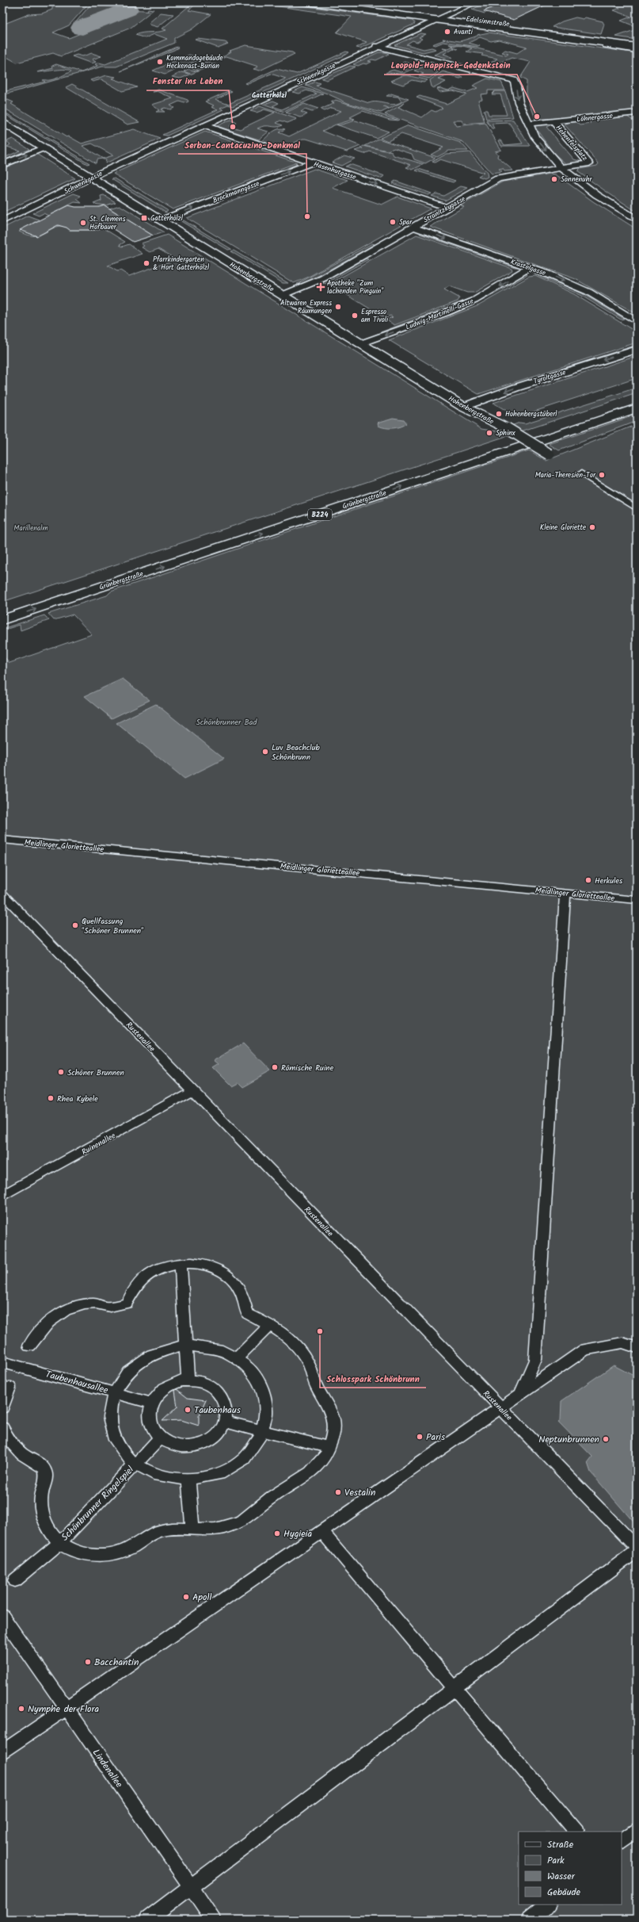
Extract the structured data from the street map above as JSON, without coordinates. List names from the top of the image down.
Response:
{
  "streets": {
    "main road": [
      "Edelsinnstraße",
      "Hohenbergstraße",
      "Grünbergstraße",
      "B224"
    ],
    "street": [
      "Schwenkgasse",
      "Löhnergasse",
      "Hohenfelsplatz",
      "Hasenhutgasse",
      "Brockmanngasse",
      "Stranitzkygasse",
      "Krastelgasse",
      "Ludwig-Martinelli-Gasse",
      "Tyroltgasse",
      "Meidlinger Glorietteallee",
      "Rustenallee",
      "Ruinenallee",
      "Taubenhausallee",
      "Schönbrunner Ringelspiel",
      "Lindenallee"
    ]
  },
  "crossings": [
    ["Edelsinnstraße", "Schwenkgasse"],
    ["Schwenkgasse", "Hasenhutgasse"],
    ["Schwenkgasse", "Hohenbergstraße"],
    ["Löhnergasse", "Hohenfelsplatz"],
    ["Hohenfelsplatz", "Stranitzkygasse"],
    ["Hasenhutgasse", "Brockmanngasse"],
    ["Hasenhutgasse", "Stranitzkygasse"],
    ["Brockmanngasse", "Hohenbergstraße"],
    ["Stranitzkygasse", "Krastelgasse"],
    ["Stranitzkygasse", "Hohenbergstraße"],
    ["Krastelgasse", "Ludwig-Martinelli-Gasse"],
    ["Hohenbergstraße", "Ludwig-Martinelli-Gasse"],
    ["Hohenbergstraße", "Tyroltgasse"],
    ["Rustenallee", "Ruinenallee"],
    ["Taubenhausallee", "Schönbrunner Ringelspiel"]
  ],
  "one_way": [
    "Hasenhutgasse",
    "Brockmanngasse",
    "Ludwig-Martinelli-Gasse",
    "Tyroltgasse"
  ],
  "districts": ["Gatterhölzl"],
  "parks": ["Marillenalm", "Schönbrunner Bad"],
  "places": {
    "other": [
      "Avanti",
      "Kommandogebäude Heckenast-Burian",
      "Leopold-Happisch-Gedenkstein",
      "Fenster ins Leben",
      "Sonnenuhr",
      "Serban-Cantacuzino-Denkmal",
      "Spar",
      "St. Clemens Hofbauer",
      "Pfarrkindergarten & Hort Gatterhölzl",
      "Altwaren Express Räumungen",
      "Espresso am Tivoli",
      "Hohenbergstüberl",
      "Sphinx",
      "Maria-Theresien-Tor",
      "Kleine Gloriette",
      "Luv Beachclub Schönbrunn",
      "Herkules",
      "Quellfassung \"Schöner Brunnen\"",
      "Römische Ruine",
      "Schöner Brunnen",
      "Rhea Kybele",
      "Schlosspark Schönbrunn",
      "Taubenhaus",
      "Paris",
      "Neptunbrunnen",
      "Vestalin",
      "Hygieia",
      "Apoll",
      "Bacchantin",
      "Nymphe der Flora"
    ],
    "transit": ["Gatterhölzl"],
    "health": ["Apotheke \"Zum lachenden Pinguin\""]
  },
  "legend": [
    "Straße",
    "Park",
    "Wasser",
    "Gebäude"
  ]
}
